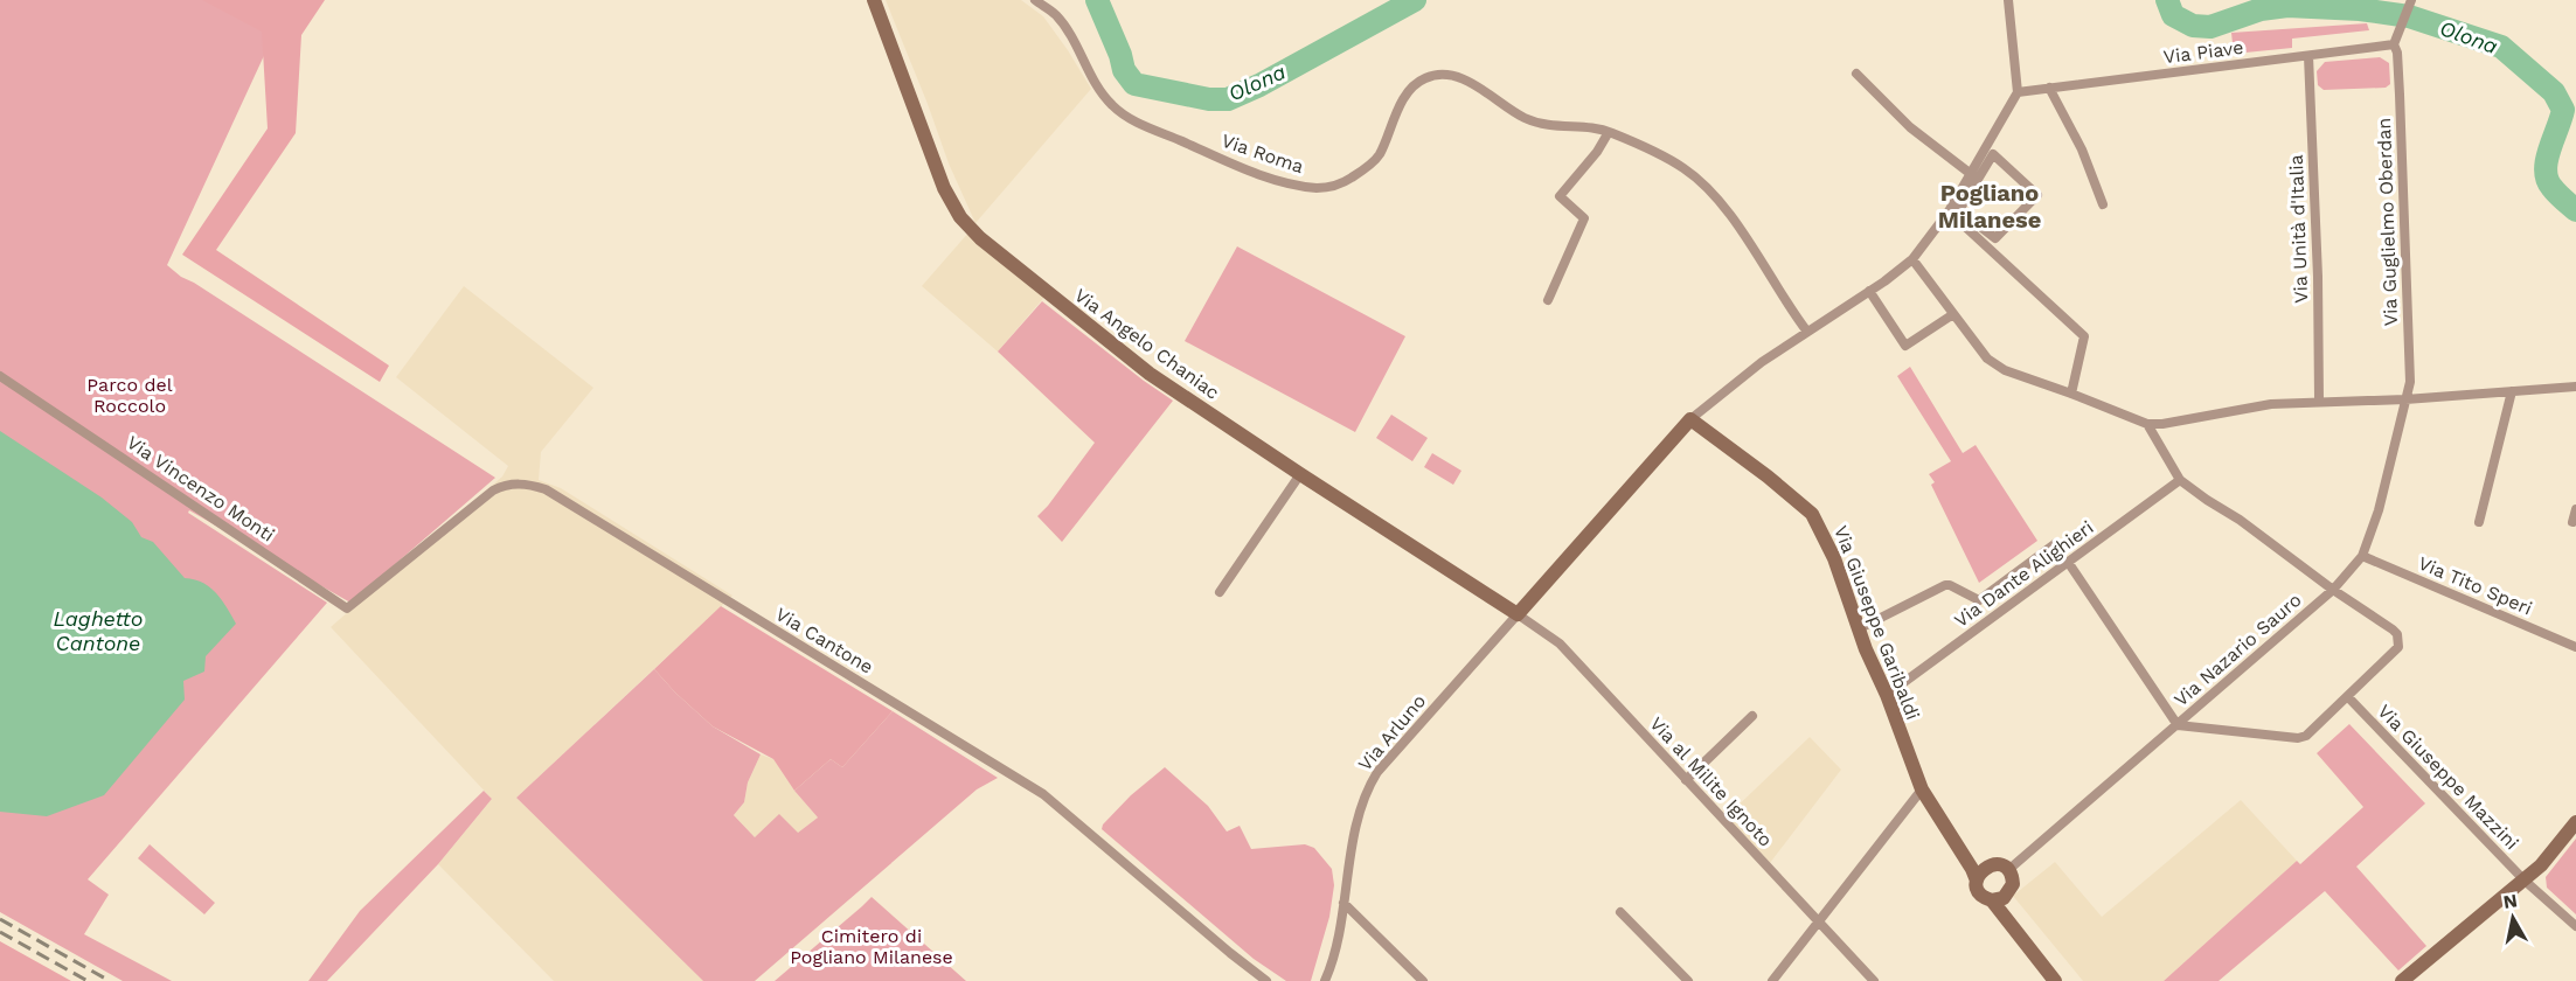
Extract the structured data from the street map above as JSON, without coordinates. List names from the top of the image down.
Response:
{
  "streets": {
    "street": [
      "Via Piave",
      "Via Roma",
      "Via Guglielmo Oberdan",
      "Via Unità d'Italia",
      "Via Angelo Chaniac",
      "Via Vincenzo Monti",
      "Via Dante Alighieri",
      "Via Tito Speri",
      "Via Giuseppe Garibaldi",
      "Via Cantone",
      "Via Nazario Sauro",
      "Via Arluno",
      "Via Giuseppe Mazzini",
      "Via al Milite Ignoto"
    ]
  },
  "crossings": [
    ["Via Piave", "Via Guglielmo Oberdan"],
    ["Via Piave", "Via Unità d'Italia"],
    ["Via Guglielmo Oberdan", "Via Nazario Sauro"],
    ["Via Angelo Chaniac", "Via Arluno"],
    ["Via Angelo Chaniac", "Via al Milite Ignoto"],
    ["Via Vincenzo Monti", "Via Cantone"],
    ["Via Dante Alighieri", "Via Giuseppe Garibaldi"],
    ["Via Tito Speri", "Via Nazario Sauro"],
    ["Via Giuseppe Garibaldi", "Via Nazario Sauro"],
    ["Via Arluno", "Via al Milite Ignoto"]
  ],
  "districts": ["Pogliano Milanese"],
  "water": ["Olona", "Laghetto Cantone"],
  "parks": ["Parco del Roccolo", "Cimitero di Pogliano Milanese"],
  "north": "top"
}
